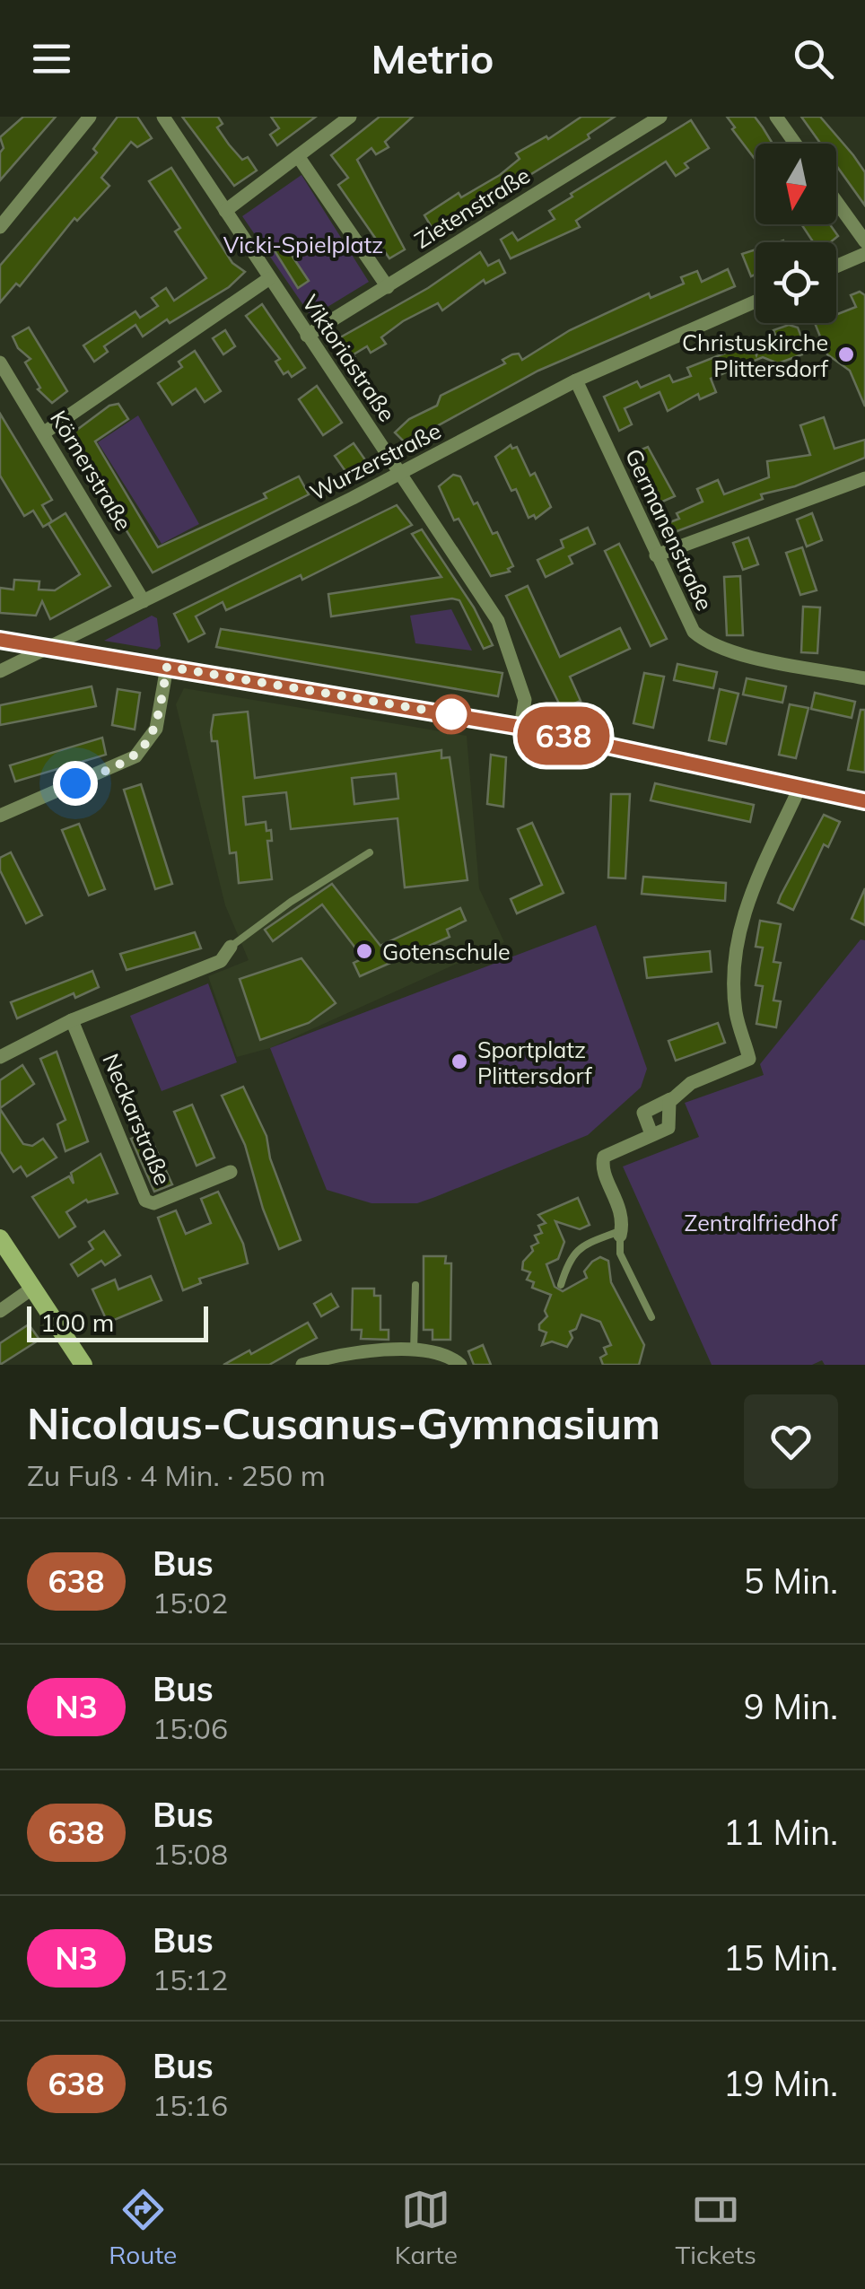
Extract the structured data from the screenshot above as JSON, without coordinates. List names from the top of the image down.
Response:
{
  "streets": {
    "street": [
      "Zietenstraße",
      "Viktoriastraße",
      "Wurzerstraße",
      "Körnerstraße",
      "Germanenstraße",
      "Neckarstraße"
    ]
  },
  "crossings": [
    ["Zietenstraße", "Viktoriastraße"],
    ["Viktoriastraße", "Wurzerstraße"],
    ["Wurzerstraße", "Körnerstraße"],
    ["Wurzerstraße", "Germanenstraße"]
  ],
  "parks": ["Vicki-Spielplatz", "Zentralfriedhof"],
  "places": ["Christuskirche Plittersdorf", "Gotenschule", "Sportplatz Plittersdorf"],
  "lines": ["bus line 638"],
  "scale_bar": "100 m",
  "north": "bottom",
  "page": {
    "header": "Metrio",
    "on_map": "638",
    "scale": "100 m",
    "heading": ["Nicolaus-Cusanus-Gymnasium", "Zu Fuß · 4 Min. · 250 m"],
    "list": [
      {
        "mark": "638",
        "name": "Bus",
        "note": "15:02",
        "value": "5 Min."
      },
      {
        "mark": "N3",
        "name": "Bus",
        "note": "15:06",
        "value": "9 Min."
      },
      {
        "mark": "638",
        "name": "Bus",
        "note": "15:08",
        "value": "11 Min."
      },
      {
        "mark": "N3",
        "name": "Bus",
        "note": "15:12",
        "value": "15 Min."
      },
      {
        "mark": "638",
        "name": "Bus",
        "note": "15:16",
        "value": "19 Min."
      }
    ],
    "tabs": ["Route", "Karte", "Tickets"]
  }
}
